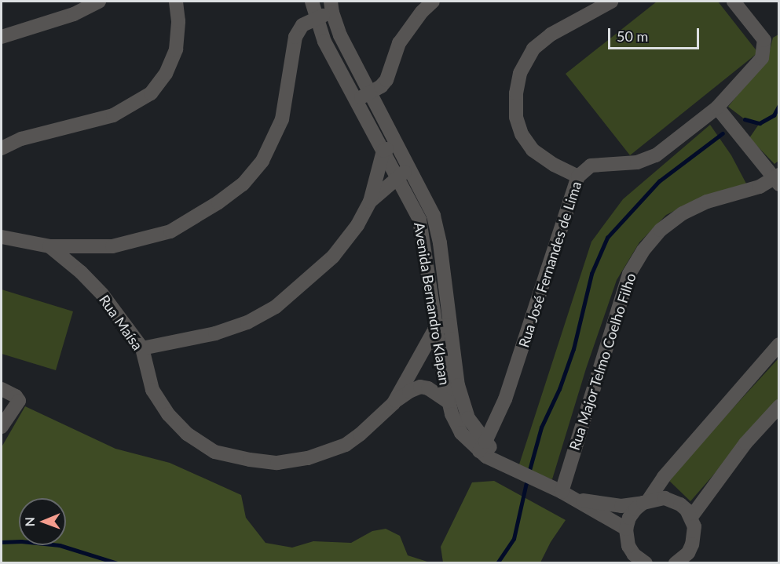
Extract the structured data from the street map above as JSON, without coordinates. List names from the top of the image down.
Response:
{
  "streets": {
    "street": [
      "Rua José Fernandes de Lima",
      "Avenida Bernandro Klapan",
      "Rua Maísa",
      "Rua Major Telmo Coelho Filho"
    ]
  },
  "crossings": [
    ["Rua José Fernandes de Lima", "Avenida Bernandro Klapan"],
    ["Avenida Bernandro Klapan", "Rua Maísa"],
    ["Avenida Bernandro Klapan", "Rua Major Telmo Coelho Filho"]
  ],
  "scale_bar": "50 m",
  "north": "left"
}
